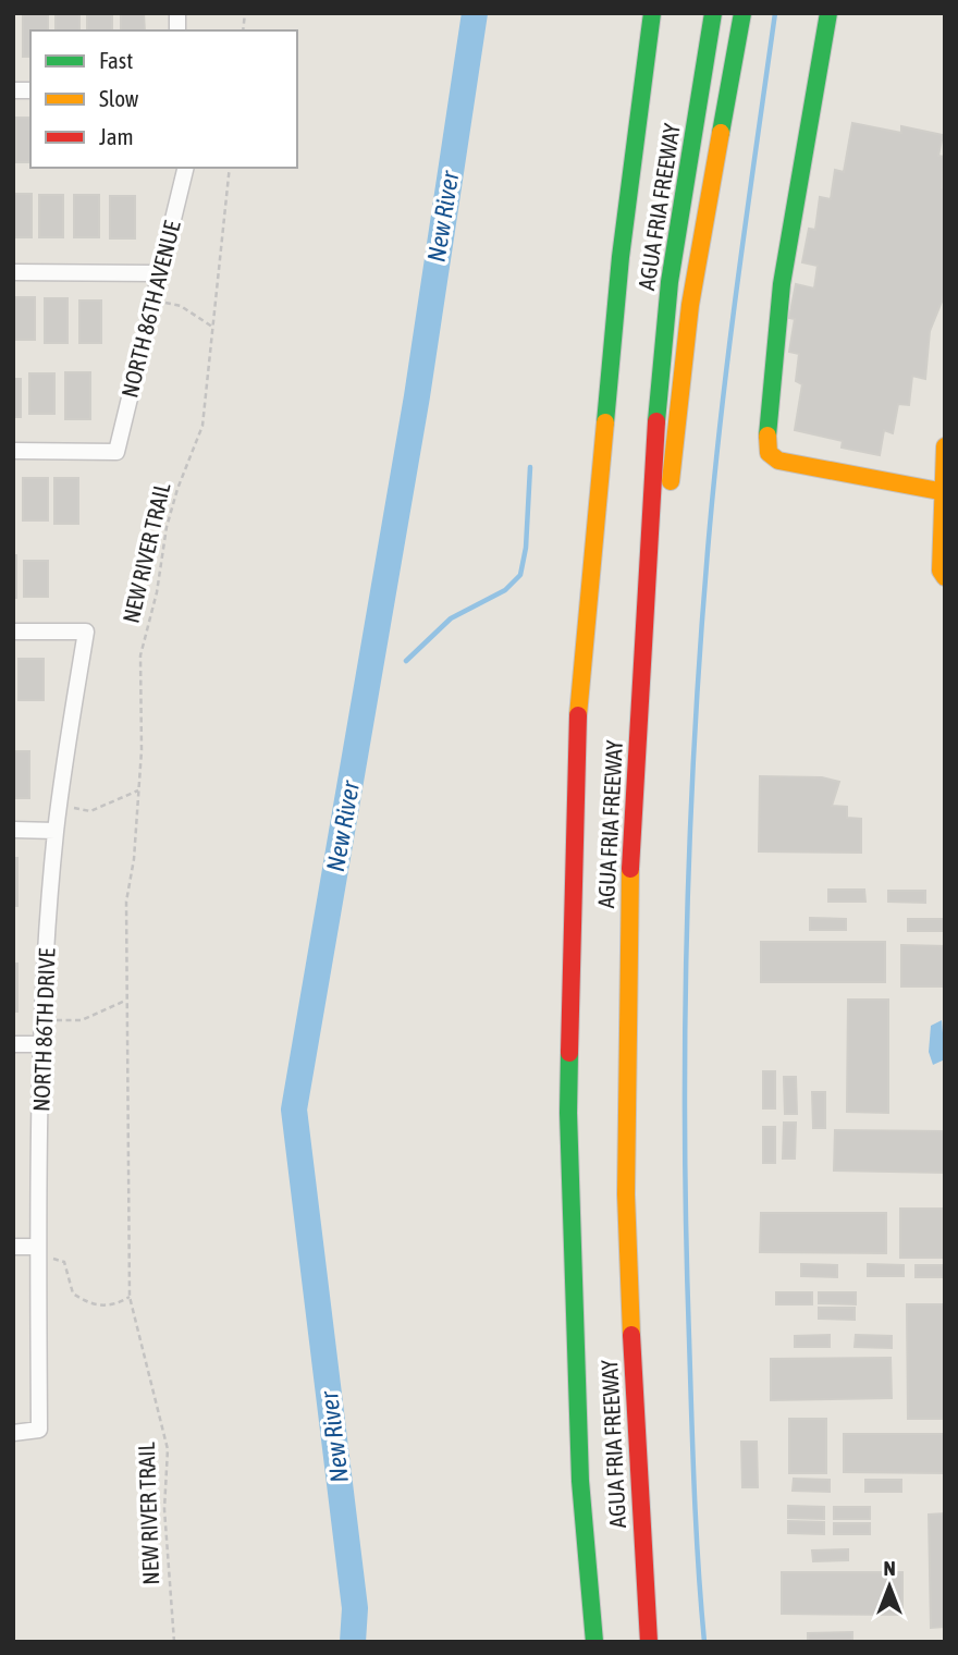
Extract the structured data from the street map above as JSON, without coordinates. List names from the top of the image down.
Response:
{
  "streets": {
    "main road": ["AGUA FRIA FREEWAY"],
    "street": ["NORTH 86TH AVENUE", "NORTH 86TH DRIVE"],
    "path": ["NEW RIVER TRAIL"]
  },
  "water": ["New River"],
  "legend": ["Fast", "Slow", "Jam"],
  "north": "top"
}
